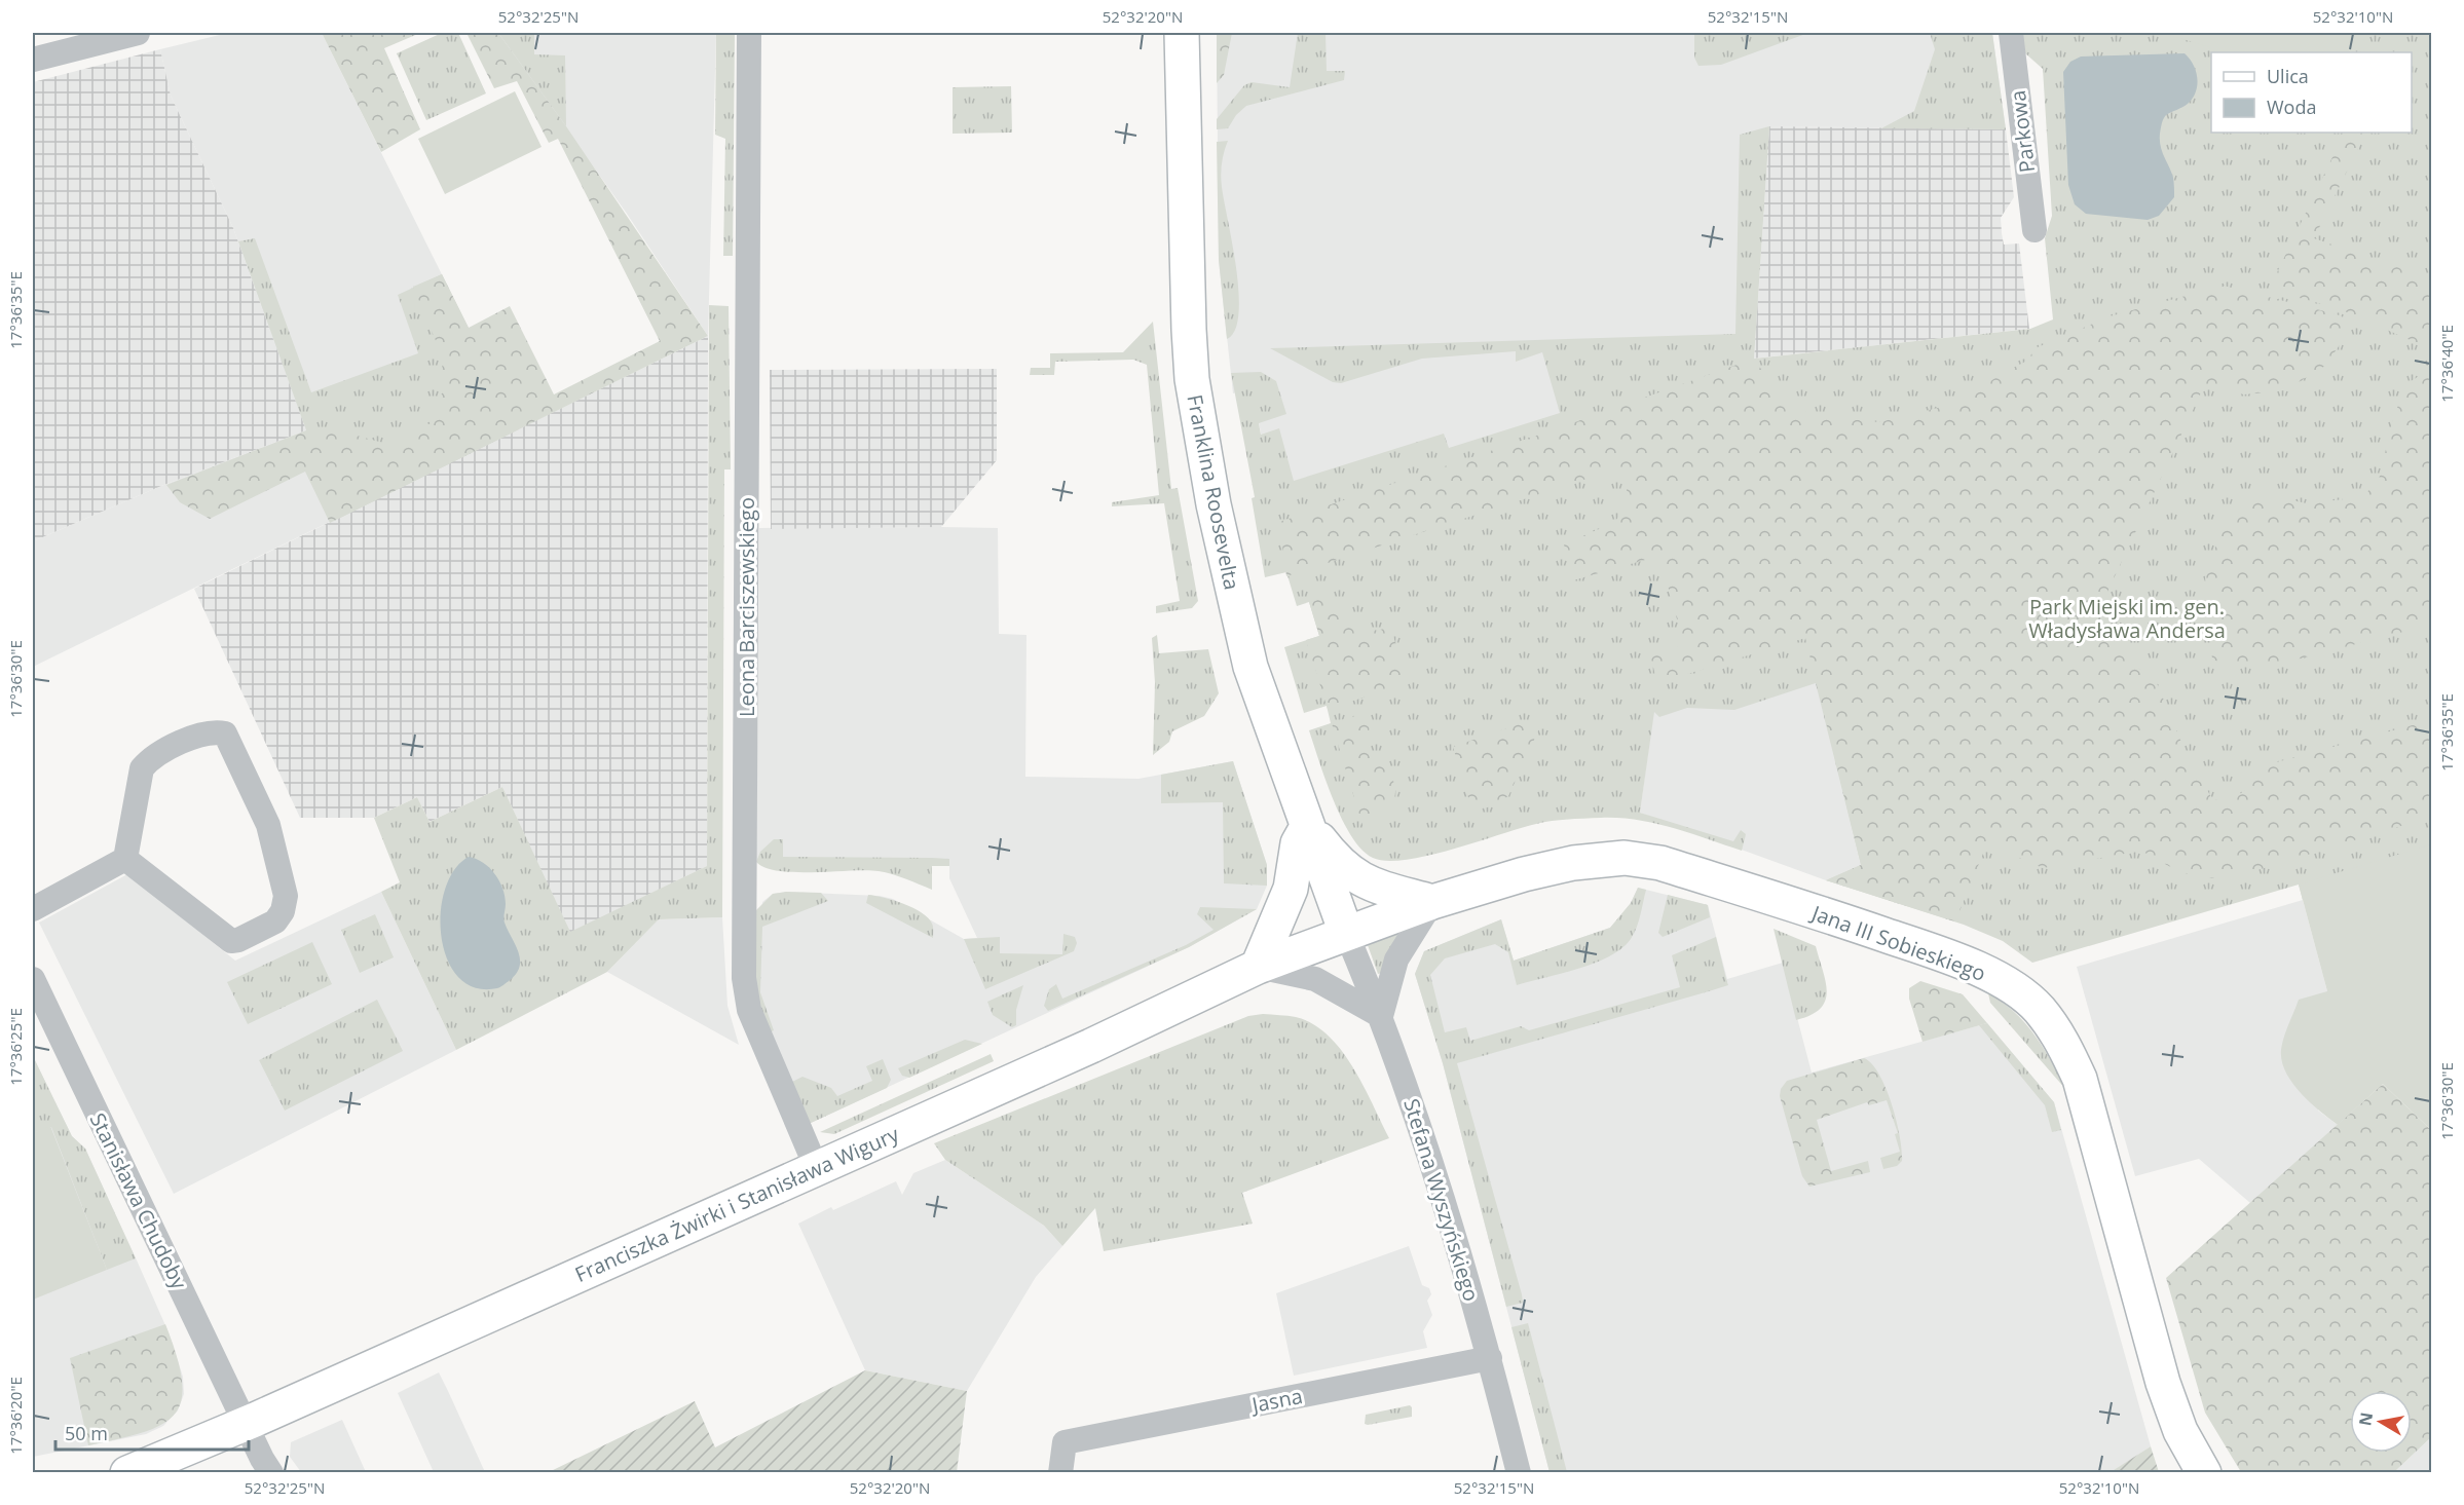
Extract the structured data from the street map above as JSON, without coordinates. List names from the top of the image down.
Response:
{
  "streets": {
    "street": [
      "Parkowa",
      "Franklina Roosevelta",
      "Leona Barciszewskiego",
      "Jana III Sobieskiego",
      "Stefana Wyszyńskiego",
      "Stanisława Chudoby",
      "Franciszka Żwirki i Stanisława Wigury",
      "Jasna"
    ]
  },
  "crossings": [
    ["Franklina Roosevelta", "Jana III Sobieskiego"],
    ["Franklina Roosevelta", "Stefana Wyszyńskiego"],
    ["Franklina Roosevelta", "Franciszka Żwirki i Stanisława Wigury"],
    ["Leona Barciszewskiego", "Franciszka Żwirki i Stanisława Wigury"],
    ["Jana III Sobieskiego", "Stefana Wyszyńskiego"],
    ["Jana III Sobieskiego", "Franciszka Żwirki i Stanisława Wigury"],
    ["Stefana Wyszyńskiego", "Franciszka Żwirki i Stanisława Wigury"],
    ["Stefana Wyszyńskiego", "Jasna"],
    ["Stanisława Chudoby", "Franciszka Żwirki i Stanisława Wigury"]
  ],
  "parks": ["Park Miejski im. gen. Władysława Andersa"],
  "legend": ["Ulica", "Woda"],
  "scale_bar": "50 m",
  "north": "left",
  "coordinates": [
    "52°32'25\"N",
    "52°32'20\"N",
    "52°32'15\"N",
    "52°32'10\"N",
    "17°36'35\"E",
    "17°36'40\"E",
    "17°36'30\"E",
    "17°36'25\"E",
    "17°36'20\"E"
  ]
}
